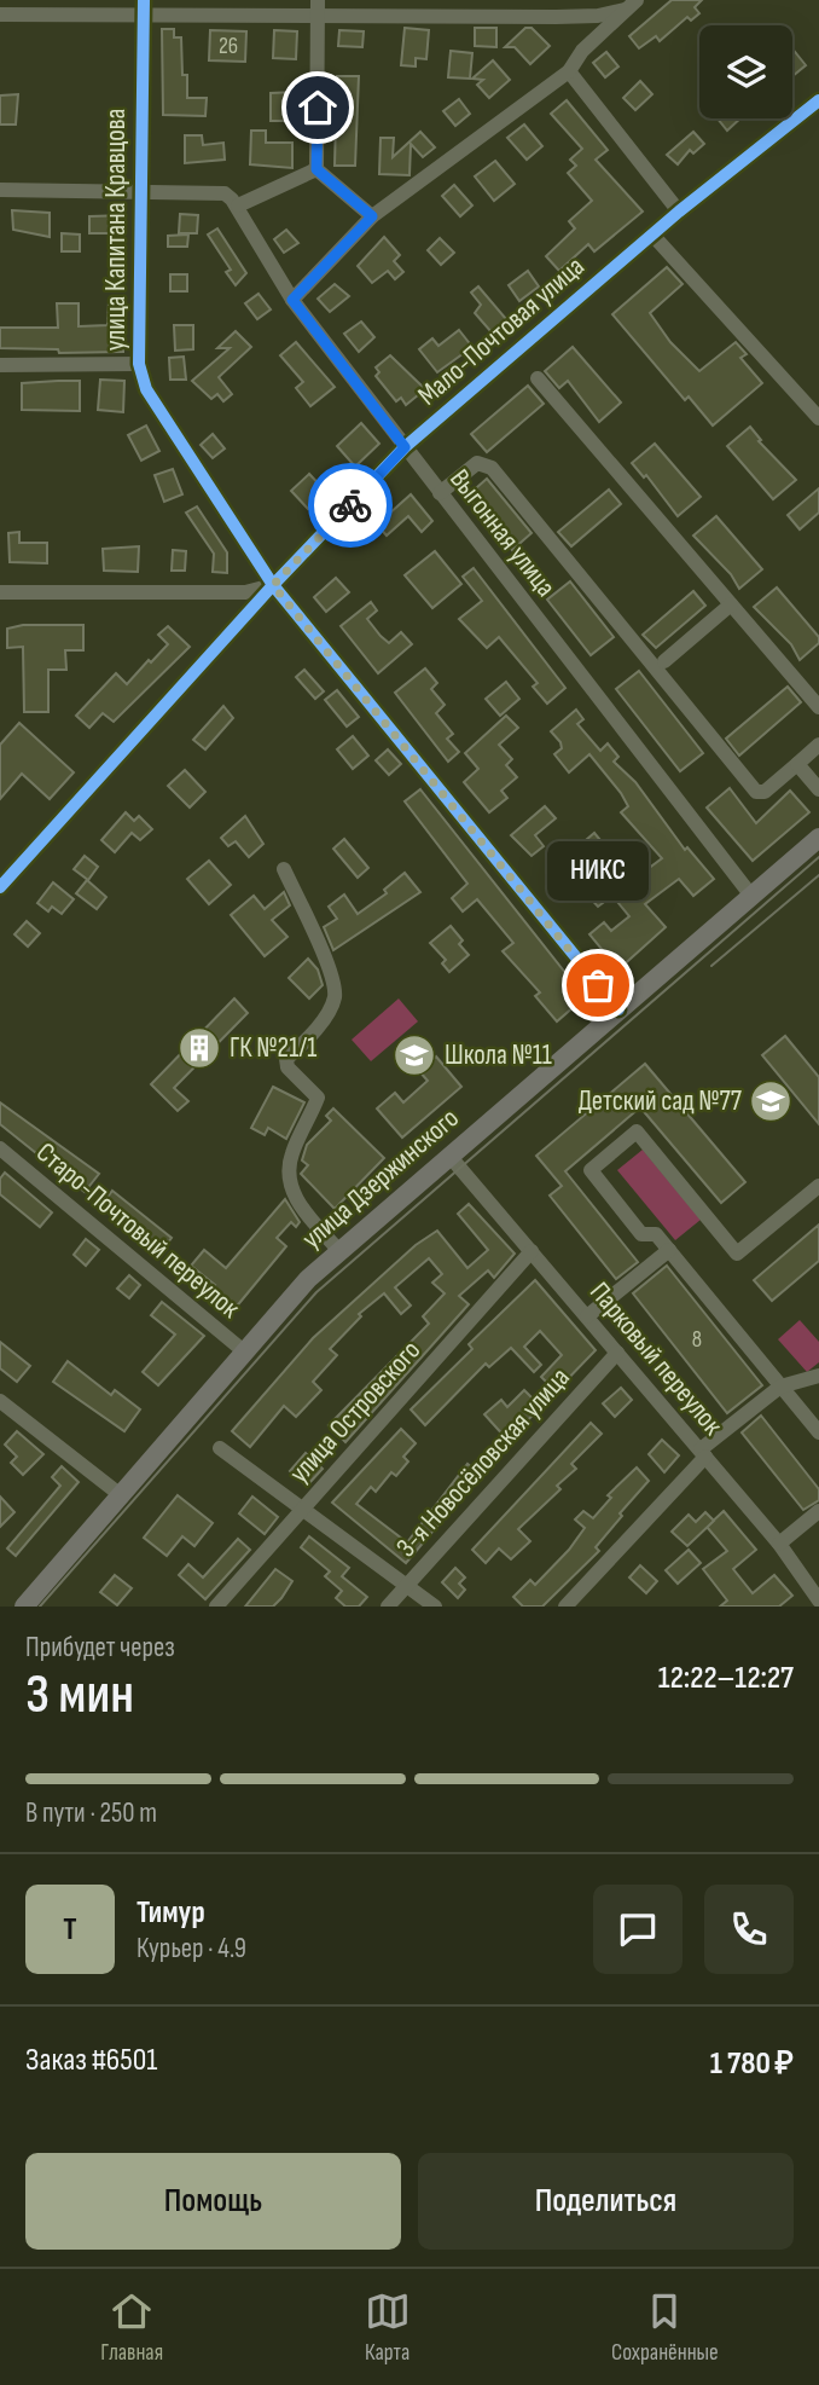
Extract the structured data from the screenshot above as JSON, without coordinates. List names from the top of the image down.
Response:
{
  "streets": {
    "main road": ["улица Дзержинского"],
    "street": [
      "улица Капитана Кравцова",
      "Мало-Почтовая улица",
      "Выгонная улица",
      "Старо-Почтовый переулок",
      "Парковый переулок",
      "улица Островского",
      "3-я Новосёловская улица"
    ]
  },
  "crossings": [
    ["улица Капитана Кравцова", "Мало-Почтовая улица"],
    ["улица Капитана Кравцова", "Выгонная улица"],
    ["улица Капитана Кравцова", "улица Дзержинского"],
    ["Мало-Почтовая улица", "Выгонная улица"],
    ["Выгонная улица", "улица Дзержинского"],
    ["улица Дзержинского", "Старо-Почтовый переулок"],
    ["улица Дзержинского", "Парковый переулок"],
    ["Парковый переулок", "улица Островского"],
    ["Парковый переулок", "3-я Новосёловская улица"]
  ],
  "places": {
    "other": ["НИКС"],
    "building": ["ГК №21/1"],
    "school or university": ["Школа №11", "Детский сад №77"]
  },
  "house_numbers": ["26", "8"],
  "page": {
    "bubble": "НИКС",
    "heading": ["3 мин", "Прибудет через", "12:22–12:27"],
    "panel": [
      "Тимур",
      "Курьер · 4.9",
      "Заказ #6501",
      "1 780 ₽"
    ],
    "bar": "В пути · 250 m",
    "round": "Т",
    "buttons": ["Помощь", "Поделиться"],
    "tabs": ["Главная", "Карта", "Сохранённые"]
  }
}
